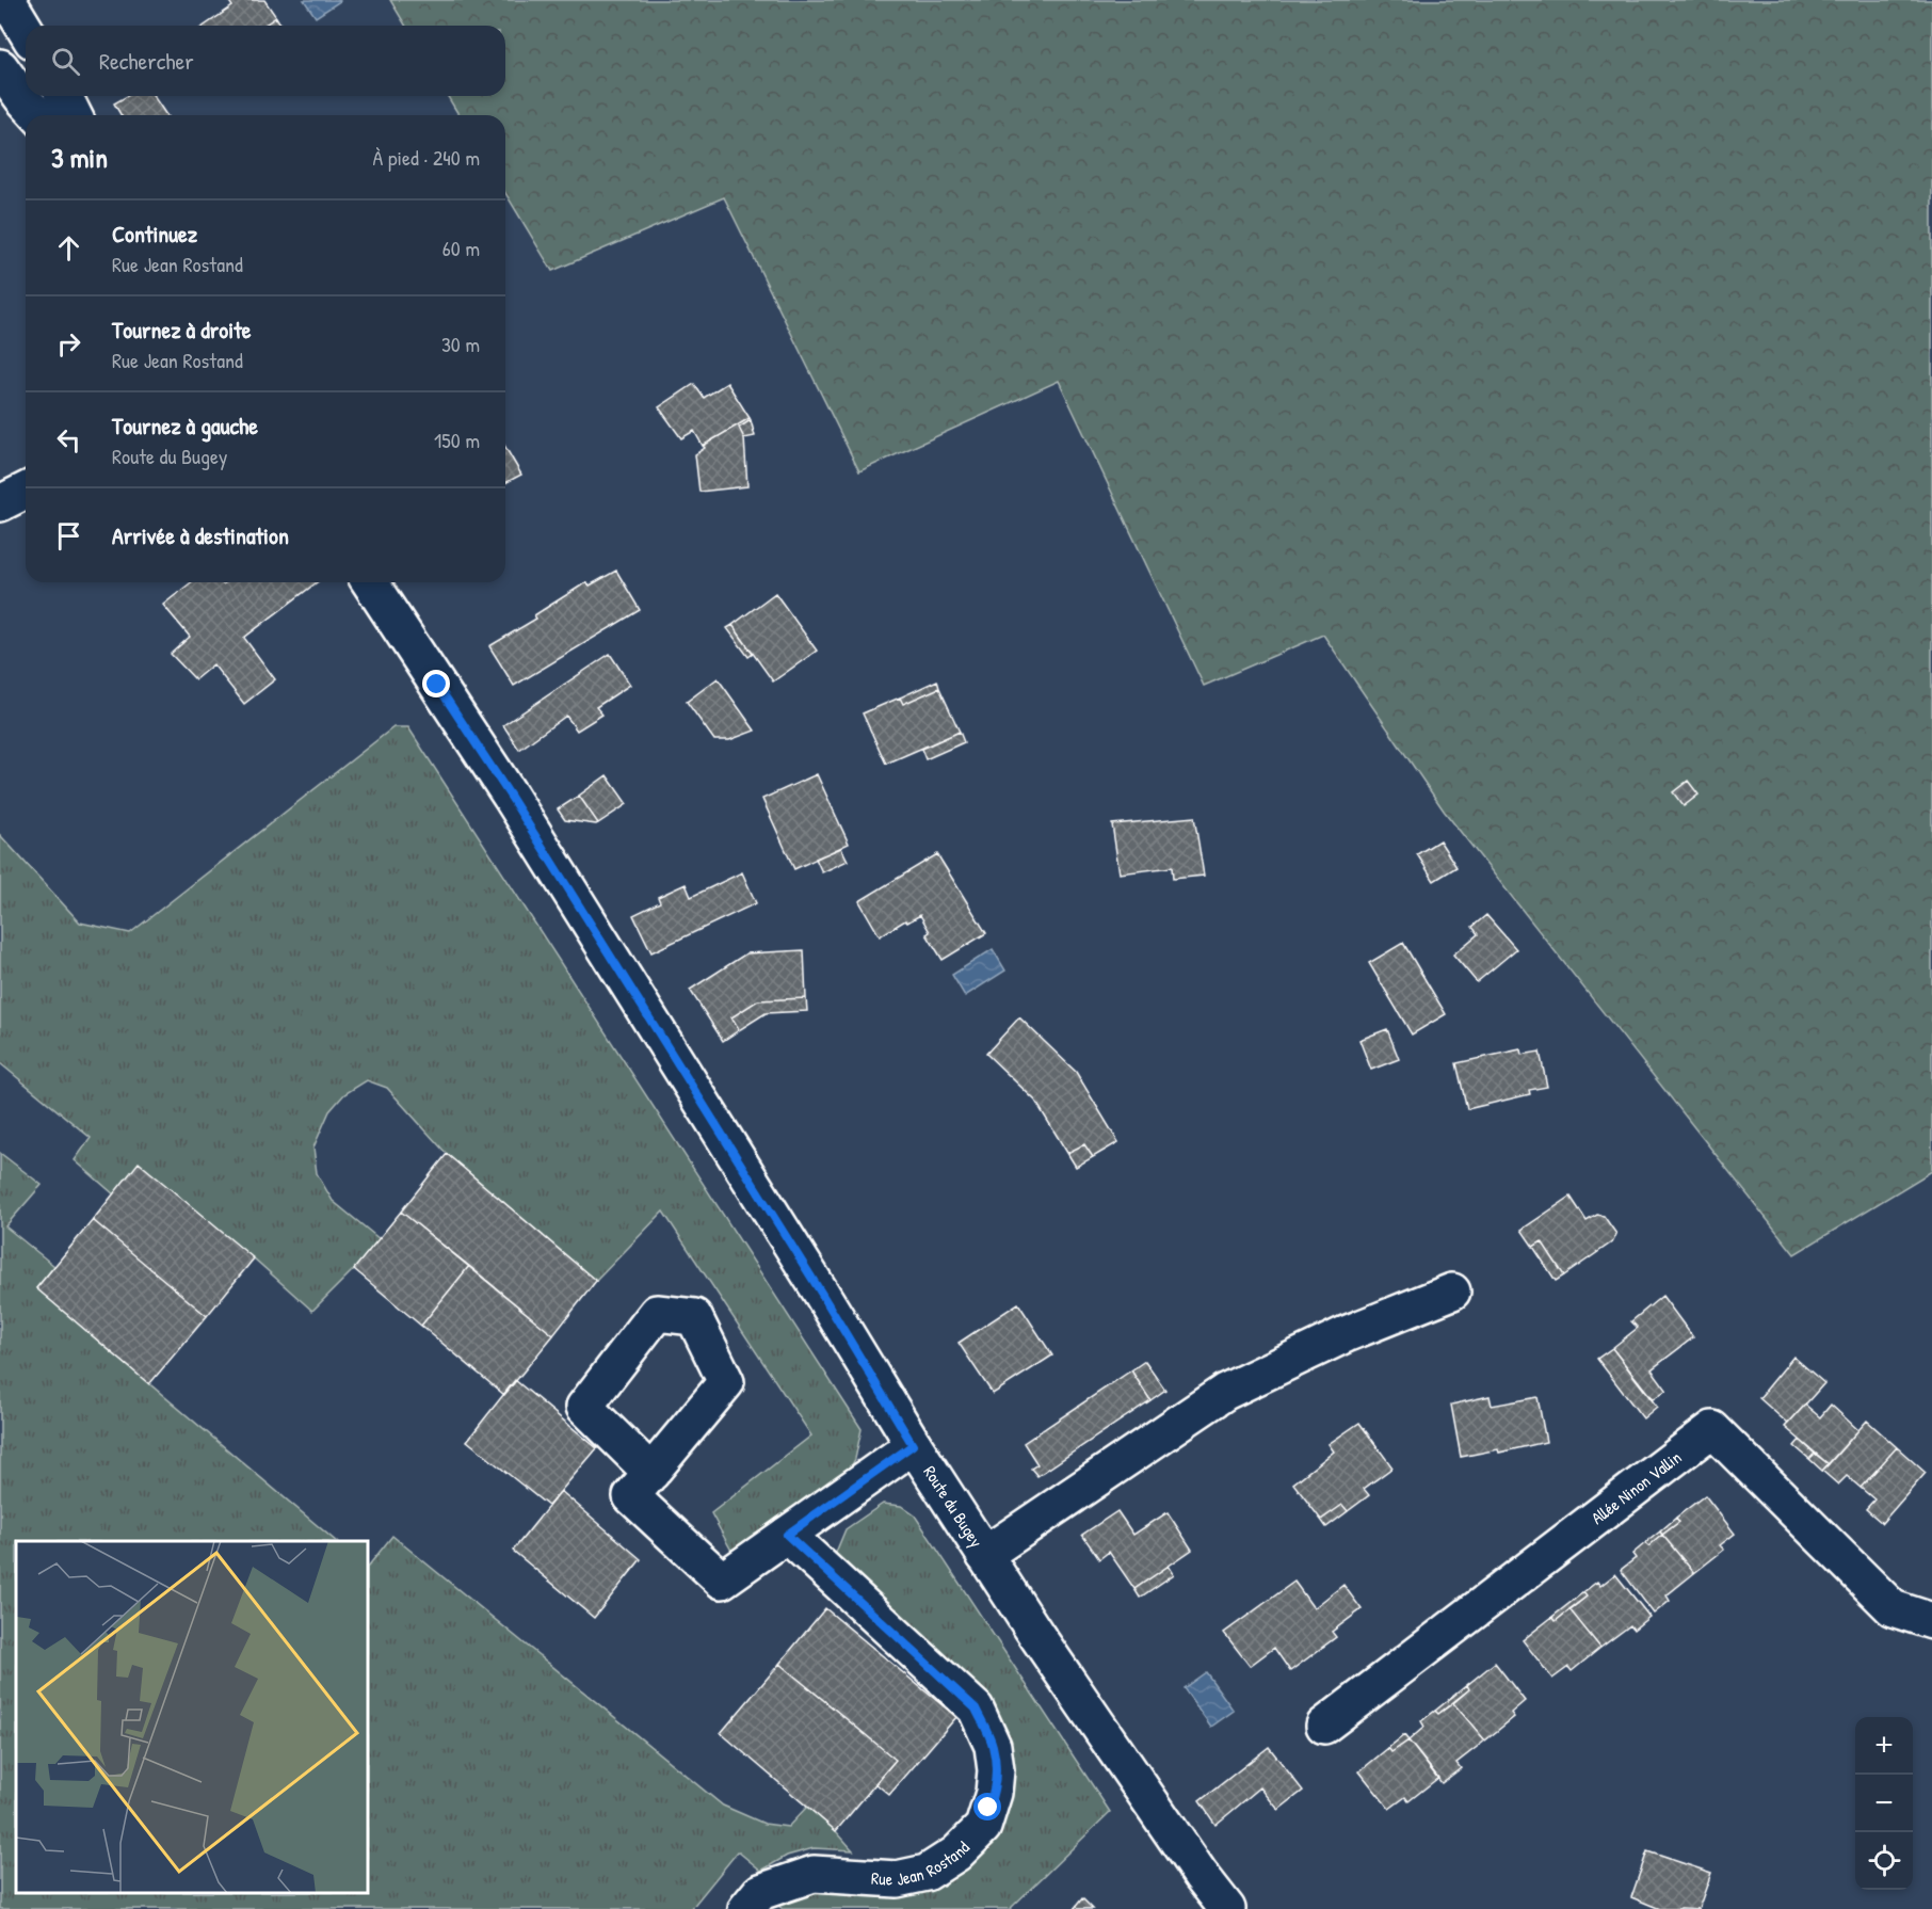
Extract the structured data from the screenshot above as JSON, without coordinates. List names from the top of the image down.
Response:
{
  "streets": {
    "street": ["Allée Ninon Vallin", "Route du Bugey", "Rue Jean Rostand"]
  },
  "page": {
    "search": "Rechercher",
    "heading": ["3 min", "À pied · 240 m"],
    "list": [
      ["Continuez", "Rue Jean Rostand", "60 m"],
      ["Tournez à droite", "Rue Jean Rostand", "30 m"],
      ["Tournez à gauche", "Route du Bugey", "150 m"],
      "Arrivée à destination"
    ],
    "map_buttons": ["+", "−"]
  }
}
